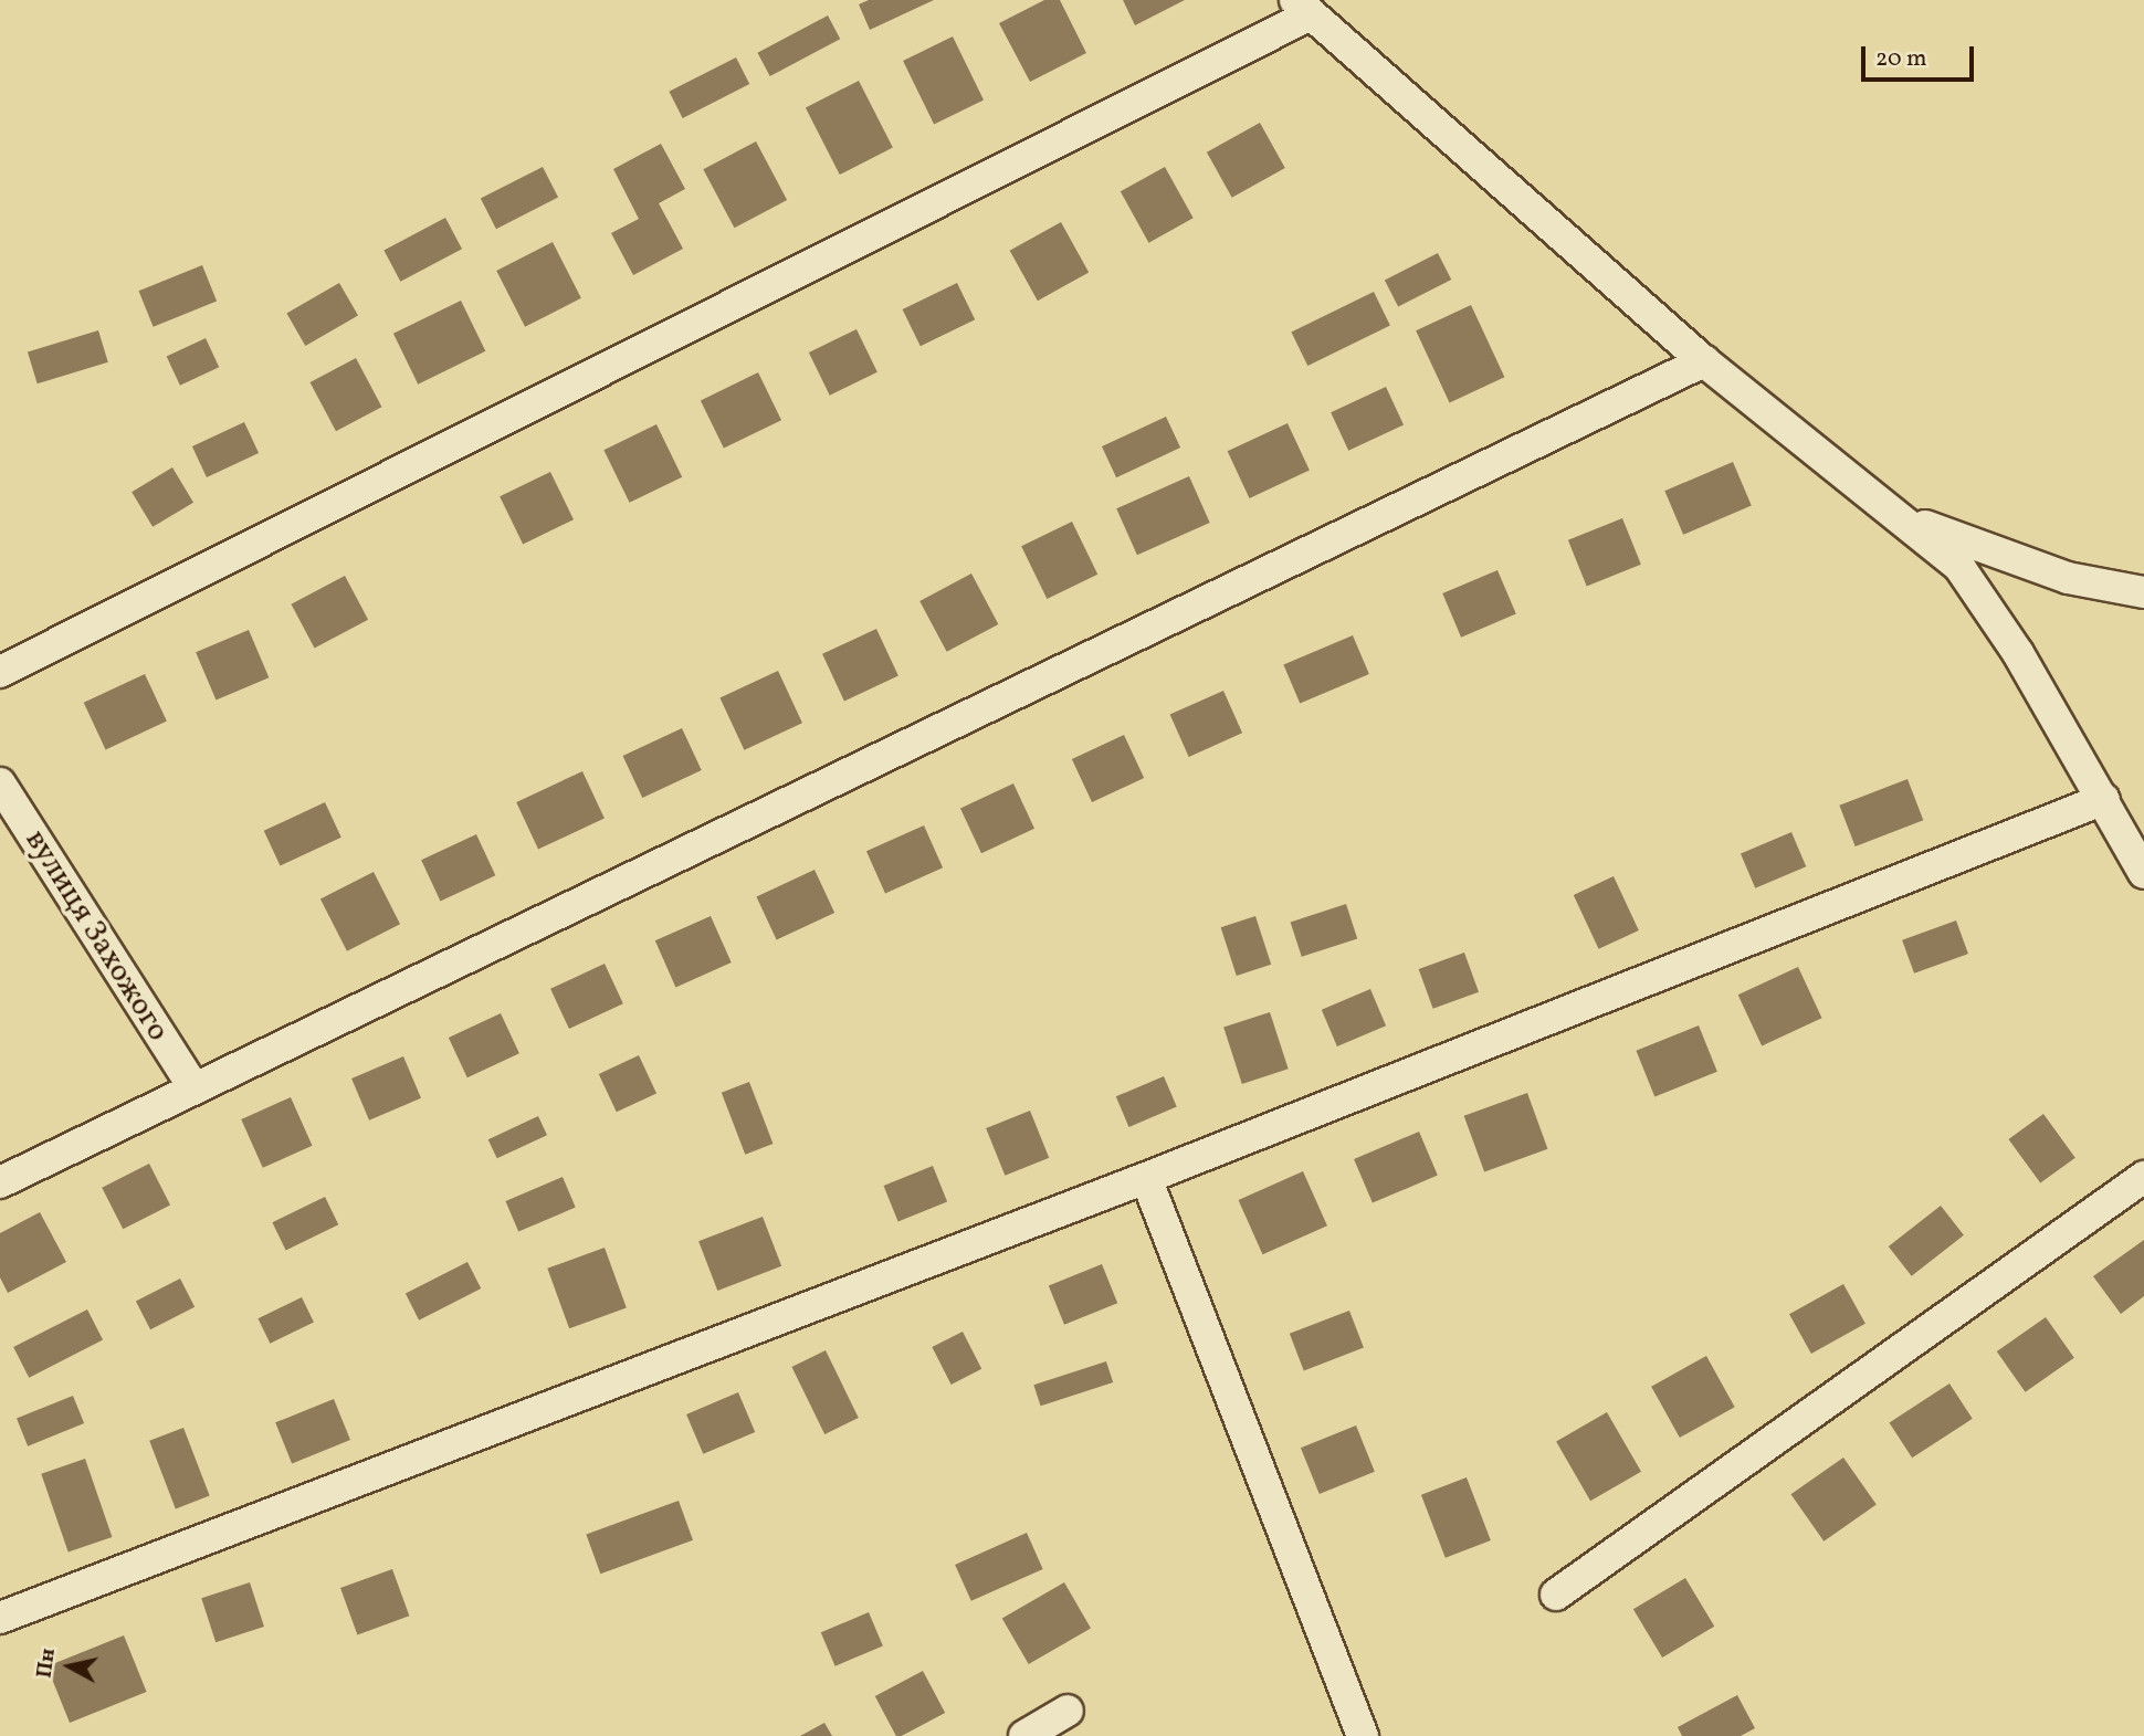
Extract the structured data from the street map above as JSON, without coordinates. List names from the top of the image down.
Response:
{
  "streets": {
    "street": ["вулиця Захожого"]
  },
  "scale_bar": "20 m",
  "north": "left"
}
